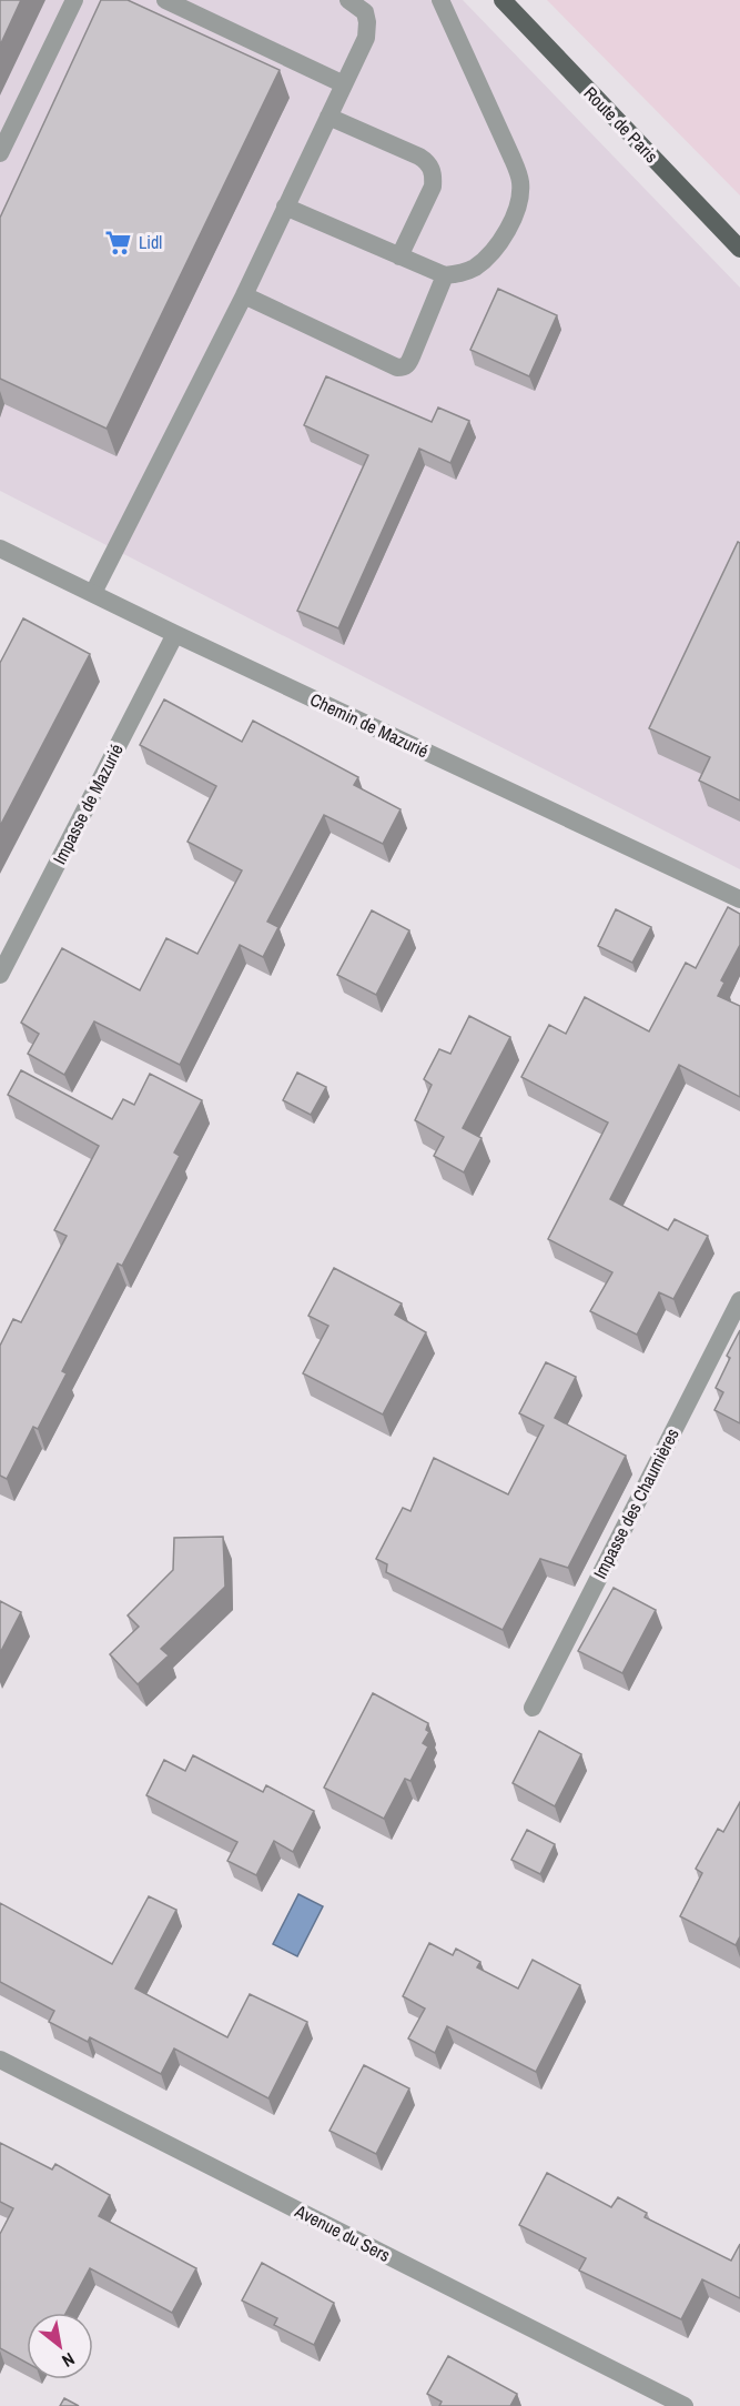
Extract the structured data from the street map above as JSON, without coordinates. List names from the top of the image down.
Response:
{
  "streets": {
    "main road": ["Route de Paris"],
    "street": [
      "Chemin de Mazurié",
      "Impasse de Mazurié",
      "Impasse des Chaumières",
      "Avenue du Sers"
    ]
  },
  "crossings": [
    ["Chemin de Mazurié", "Impasse de Mazurié"]
  ],
  "places": {
    "supermarket": ["Lidl"]
  },
  "north": "bottom right"
}
